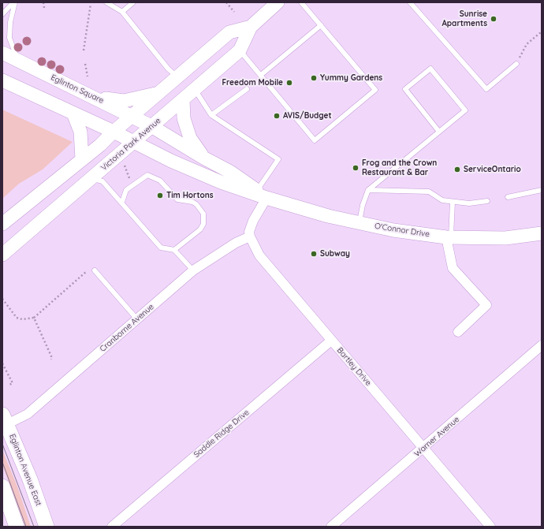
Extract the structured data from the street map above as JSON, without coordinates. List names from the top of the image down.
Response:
{
  "streets": {
    "main road": [
      "Eglinton Square",
      "Victoria Park Avenue",
      "O'Connor Drive",
      "Eglinton Avenue East"
    ],
    "street": [
      "Cranborne Avenue",
      "Bartley Drive",
      "Saddle Ridge Drive",
      "Warner Avenue"
    ]
  },
  "crossings": [
    ["Eglinton Square", "Victoria Park Avenue"],
    ["Eglinton Square", "O'Connor Drive"],
    ["Victoria Park Avenue", "O'Connor Drive"],
    ["Cranborne Avenue", "Bartley Drive"],
    ["Cranborne Avenue", "Eglinton Avenue East"],
    ["Bartley Drive", "Saddle Ridge Drive"],
    ["Bartley Drive", "Warner Avenue"]
  ],
  "places": [
    "Sunrise Apartments",
    "Yummy Gardens",
    "Freedom Mobile",
    "AVIS/Budget",
    "Frog and the Crown Restaurant & Bar",
    "ServiceOntario",
    "Tim Hortons",
    "Subway"
  ]
}
